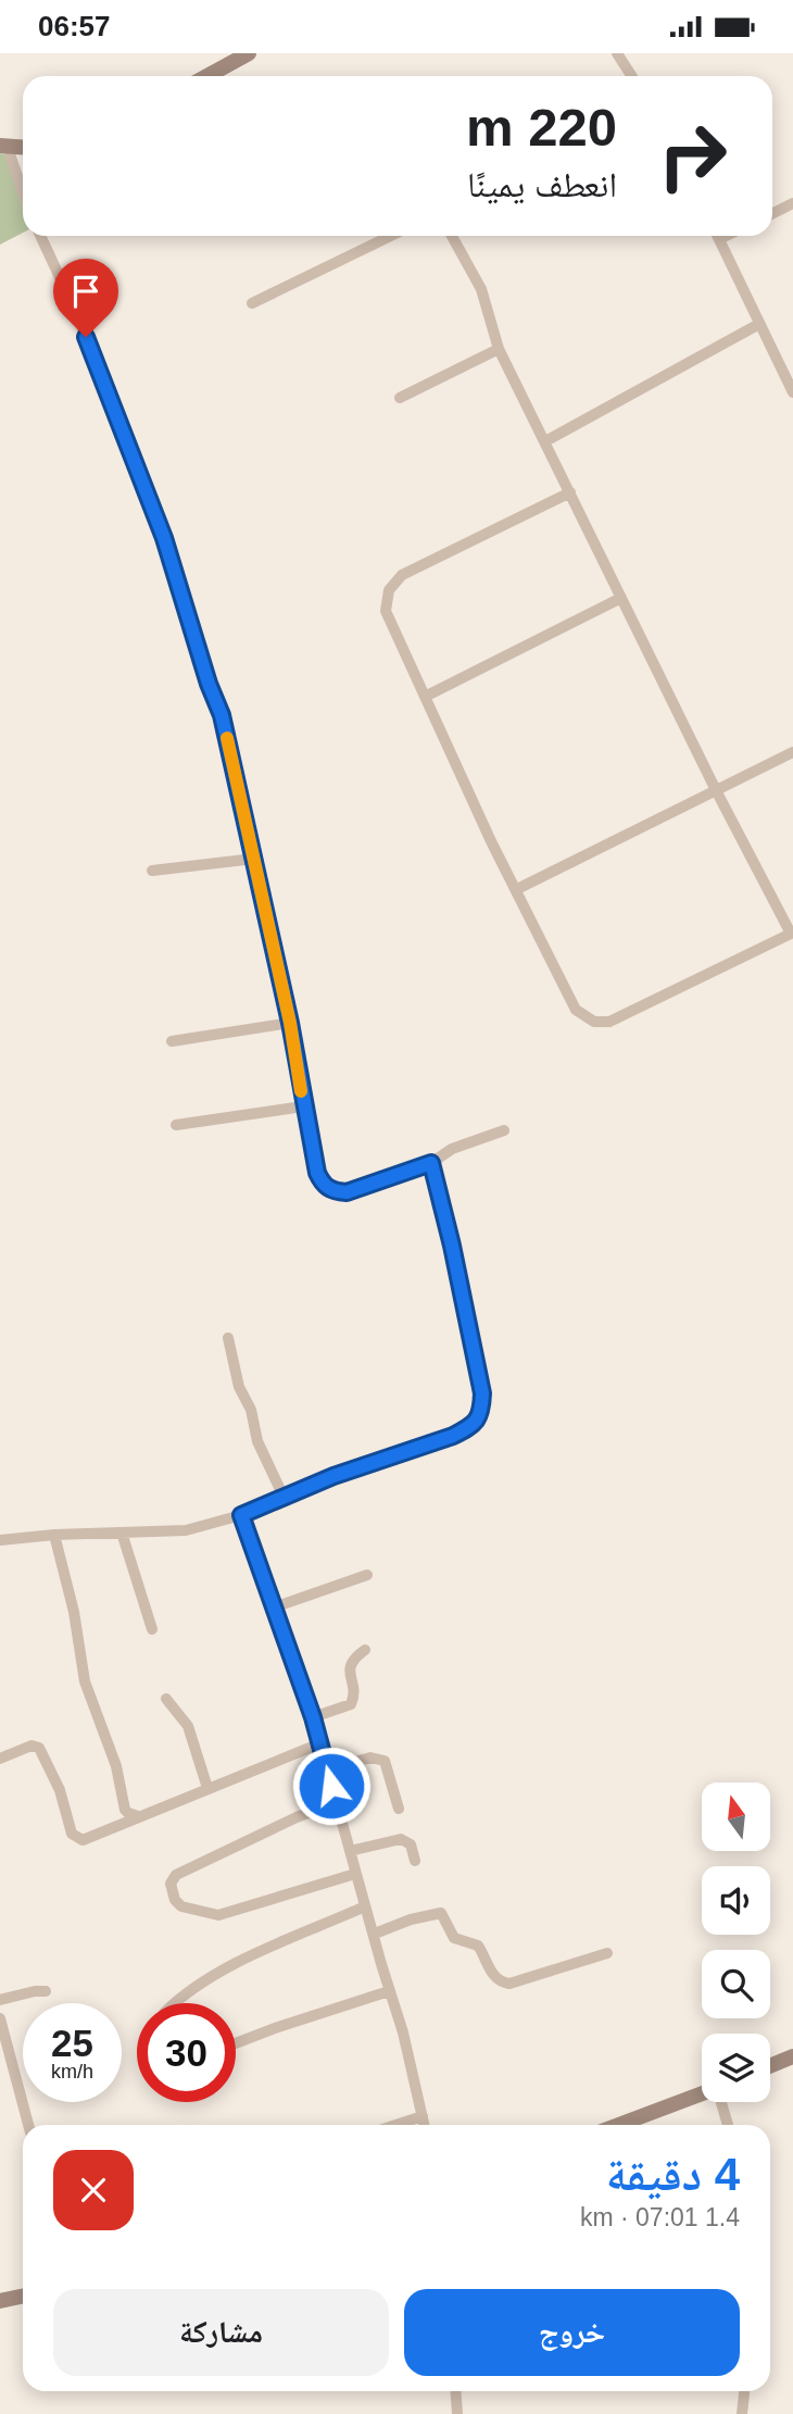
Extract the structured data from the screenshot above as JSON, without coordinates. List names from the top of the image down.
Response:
{
  "north": "top",
  "page": {
    "status": "06:57",
    "turn": ["220 m", "انعطف يمينًا"],
    "speed": "25 km/h",
    "limit": "30",
    "heading": ["4 دقيقة", "1.4 km · 07:01"],
    "buttons": ["خروج", "مشاركة"]
  }
}
